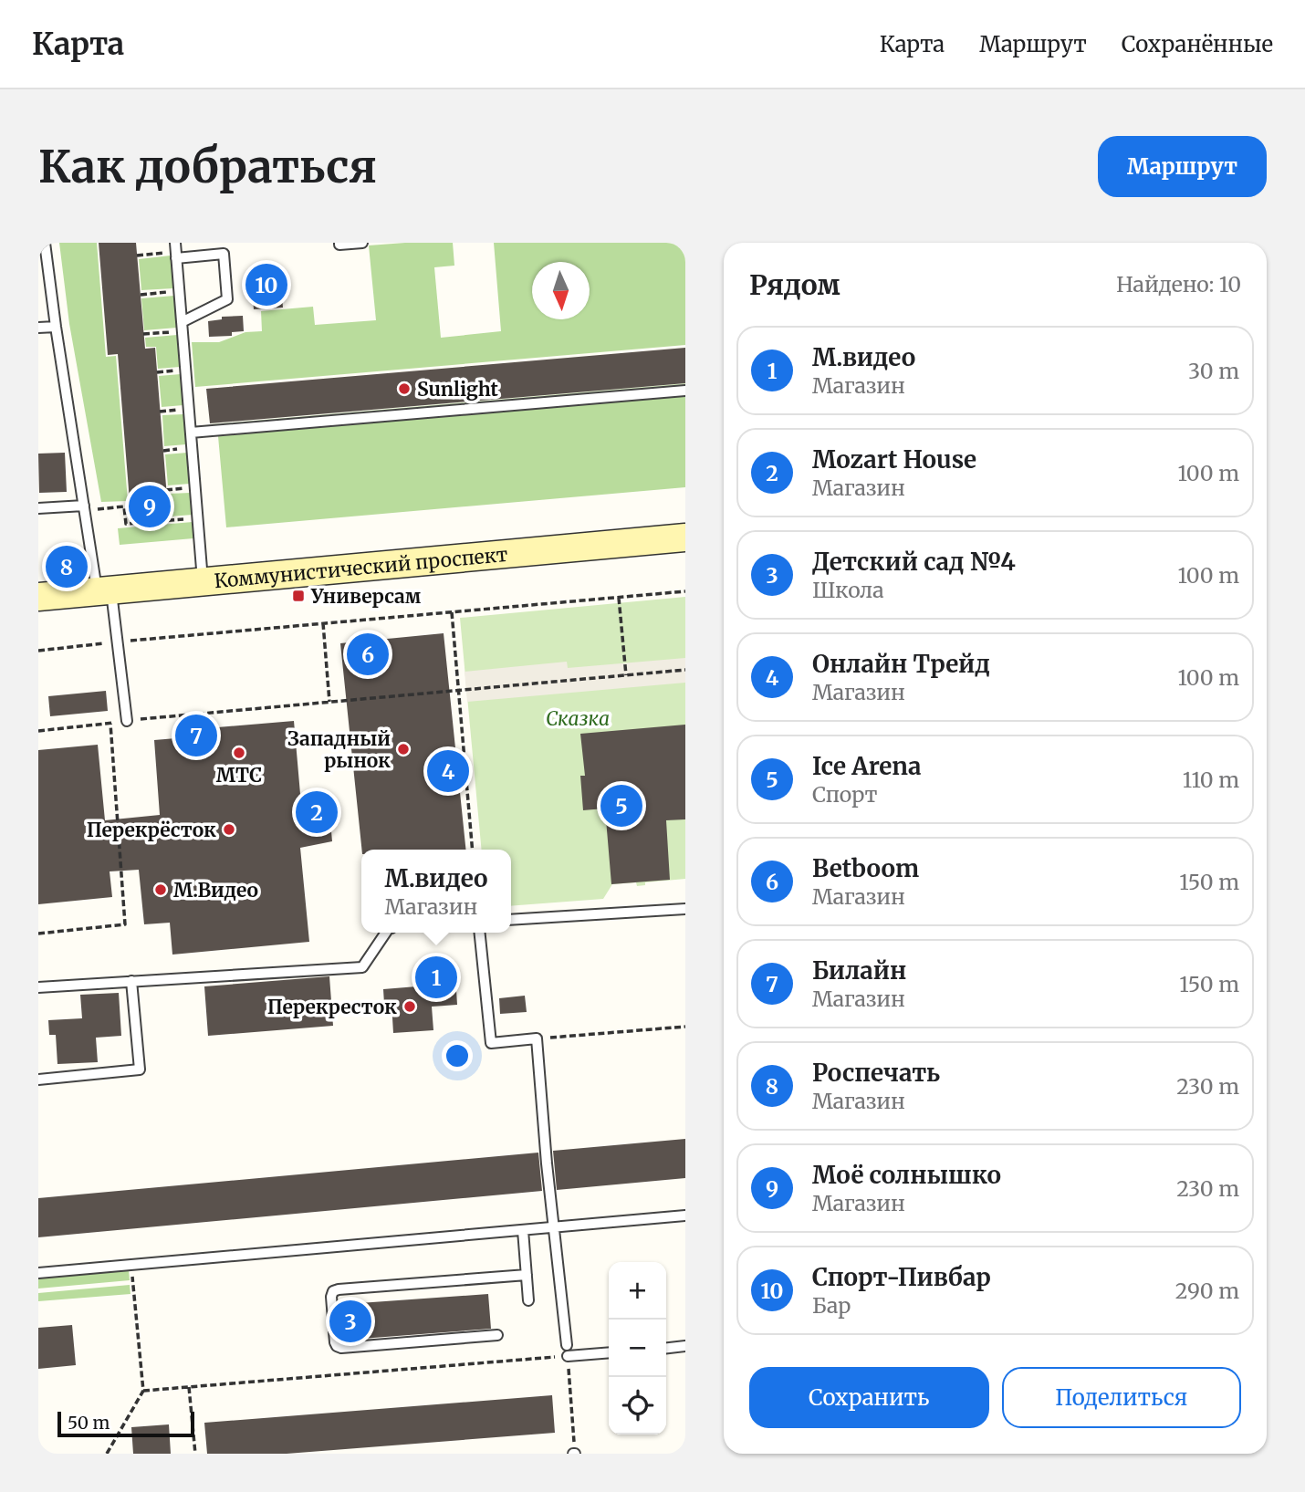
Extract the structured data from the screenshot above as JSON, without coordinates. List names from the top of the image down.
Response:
{
  "streets": {
    "main road": ["Коммунистический проспект"]
  },
  "parks": ["Сказка"],
  "places": {
    "other": [
      "Sunlight",
      "Западный рынок",
      "МТС",
      "Перекрёсток",
      "М.Видео",
      "Перекресток"
    ],
    "transit": ["Универсам"]
  },
  "scale_bar": "50 m",
  "north": "bottom",
  "page": {
    "header": "Карта",
    "nav": ["Карта", "Маршрут", "Сохранённые"],
    "buttons": [
      "Маршрут",
      ["Сохранить", "Поделиться"]
    ],
    "title": "Как добраться",
    "heading": ["Рядом", "Найдено: 10"],
    "pins": [
      "10",
      "9",
      "8",
      "6",
      "7",
      "4",
      "5",
      "2",
      "1",
      "3"
    ],
    "list": [
      {
        "mark": "1",
        "name": "М.видео",
        "note": "Магазин",
        "value": "30 m"
      },
      {
        "mark": "2",
        "name": "Mozart House",
        "note": "Магазин",
        "value": "100 m"
      },
      {
        "mark": "3",
        "name": "Детский сад №4",
        "note": "Школа",
        "value": "100 m"
      },
      {
        "mark": "4",
        "name": "Онлайн Трейд",
        "note": "Магазин",
        "value": "100 m"
      },
      {
        "mark": "5",
        "name": "Ice Arena",
        "note": "Спорт",
        "value": "110 m"
      },
      {
        "mark": "6",
        "name": "Betboom",
        "note": "Магазин",
        "value": "150 m"
      },
      {
        "mark": "7",
        "name": "Билайн",
        "note": "Магазин",
        "value": "150 m"
      },
      {
        "mark": "8",
        "name": "Роспечать",
        "note": "Магазин",
        "value": "230 m"
      },
      {
        "mark": "9",
        "name": "Моё солнышко",
        "note": "Магазин",
        "value": "230 m"
      },
      {
        "mark": "10",
        "name": "Спорт-Пивбар",
        "note": "Бар",
        "value": "290 m"
      }
    ],
    "popup": ["М.видео", "Магазин"],
    "map_buttons": ["+", "−"],
    "scale": "50 m"
  }
}
